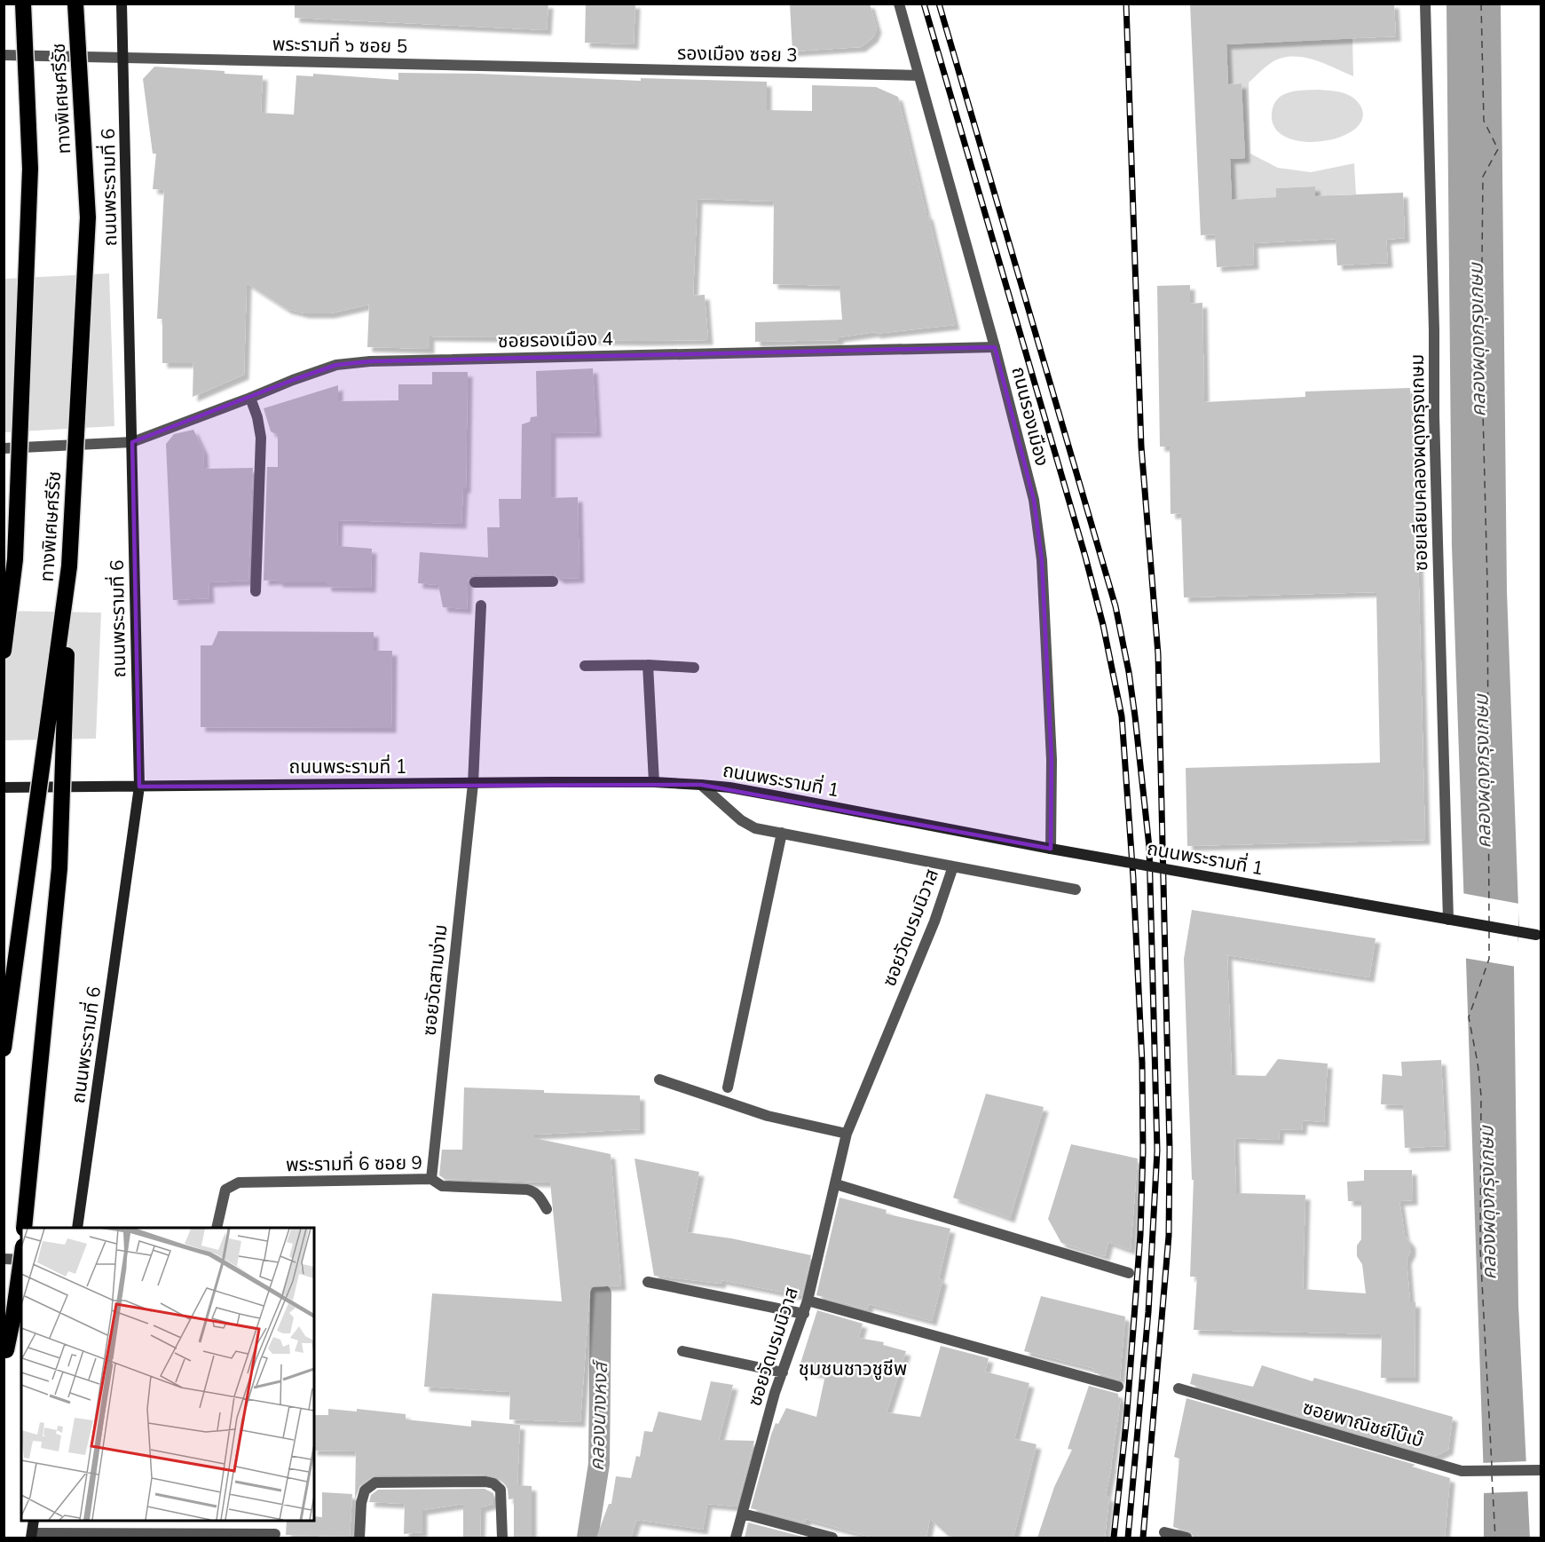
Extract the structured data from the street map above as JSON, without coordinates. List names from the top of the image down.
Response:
{
  "streets": {
    "highway": ["ทางพิเศษศรีรัช"],
    "main road": ["ถนนพระรามที่ 6", "ถนนพระรามที่ 1"],
    "street": [
      "พระรามที่ ๖ ซอย 5",
      "รองเมือง ซอย 3",
      "ซอยรองเมือง 4",
      "ถนนรองเมือง",
      "ซอยเลียบคลองผดุงกรุงเกษม",
      "ซอยวัดบรมนิวาส",
      "ซอยวัดสามง่าม",
      "พระรามที่ 6 ซอย 9",
      "ซอยพาณิชย์โบ๊เบ๊"
    ]
  },
  "crossings": [
    ["พระรามที่ ๖ ซอย 5", "รองเมือง ซอย 3"],
    ["พระรามที่ ๖ ซอย 5", "ถนนพระรามที่ 6"],
    ["รองเมือง ซอย 3", "ถนนรองเมือง"],
    ["ถนนพระรามที่ 6", "ซอยรองเมือง 4"],
    ["ถนนพระรามที่ 6", "ถนนพระรามที่ 1"],
    ["ซอยรองเมือง 4", "ถนนรองเมือง"],
    ["ถนนรองเมือง", "ถนนพระรามที่ 1"],
    ["ซอยเลียบคลองผดุงกรุงเกษม", "ถนนพระรามที่ 1"],
    ["ถนนพระรามที่ 1", "ซอยวัดบรมนิวาส"],
    ["ถนนพระรามที่ 1", "ซอยวัดสามง่าม"],
    ["ซอยวัดสามง่าม", "พระรามที่ 6 ซอย 9"]
  ],
  "districts": ["ชุมชนชาวชูชีพ"],
  "water": ["คลองผดุงกรุงเกษม", "คลองนางหงส์"]
}
